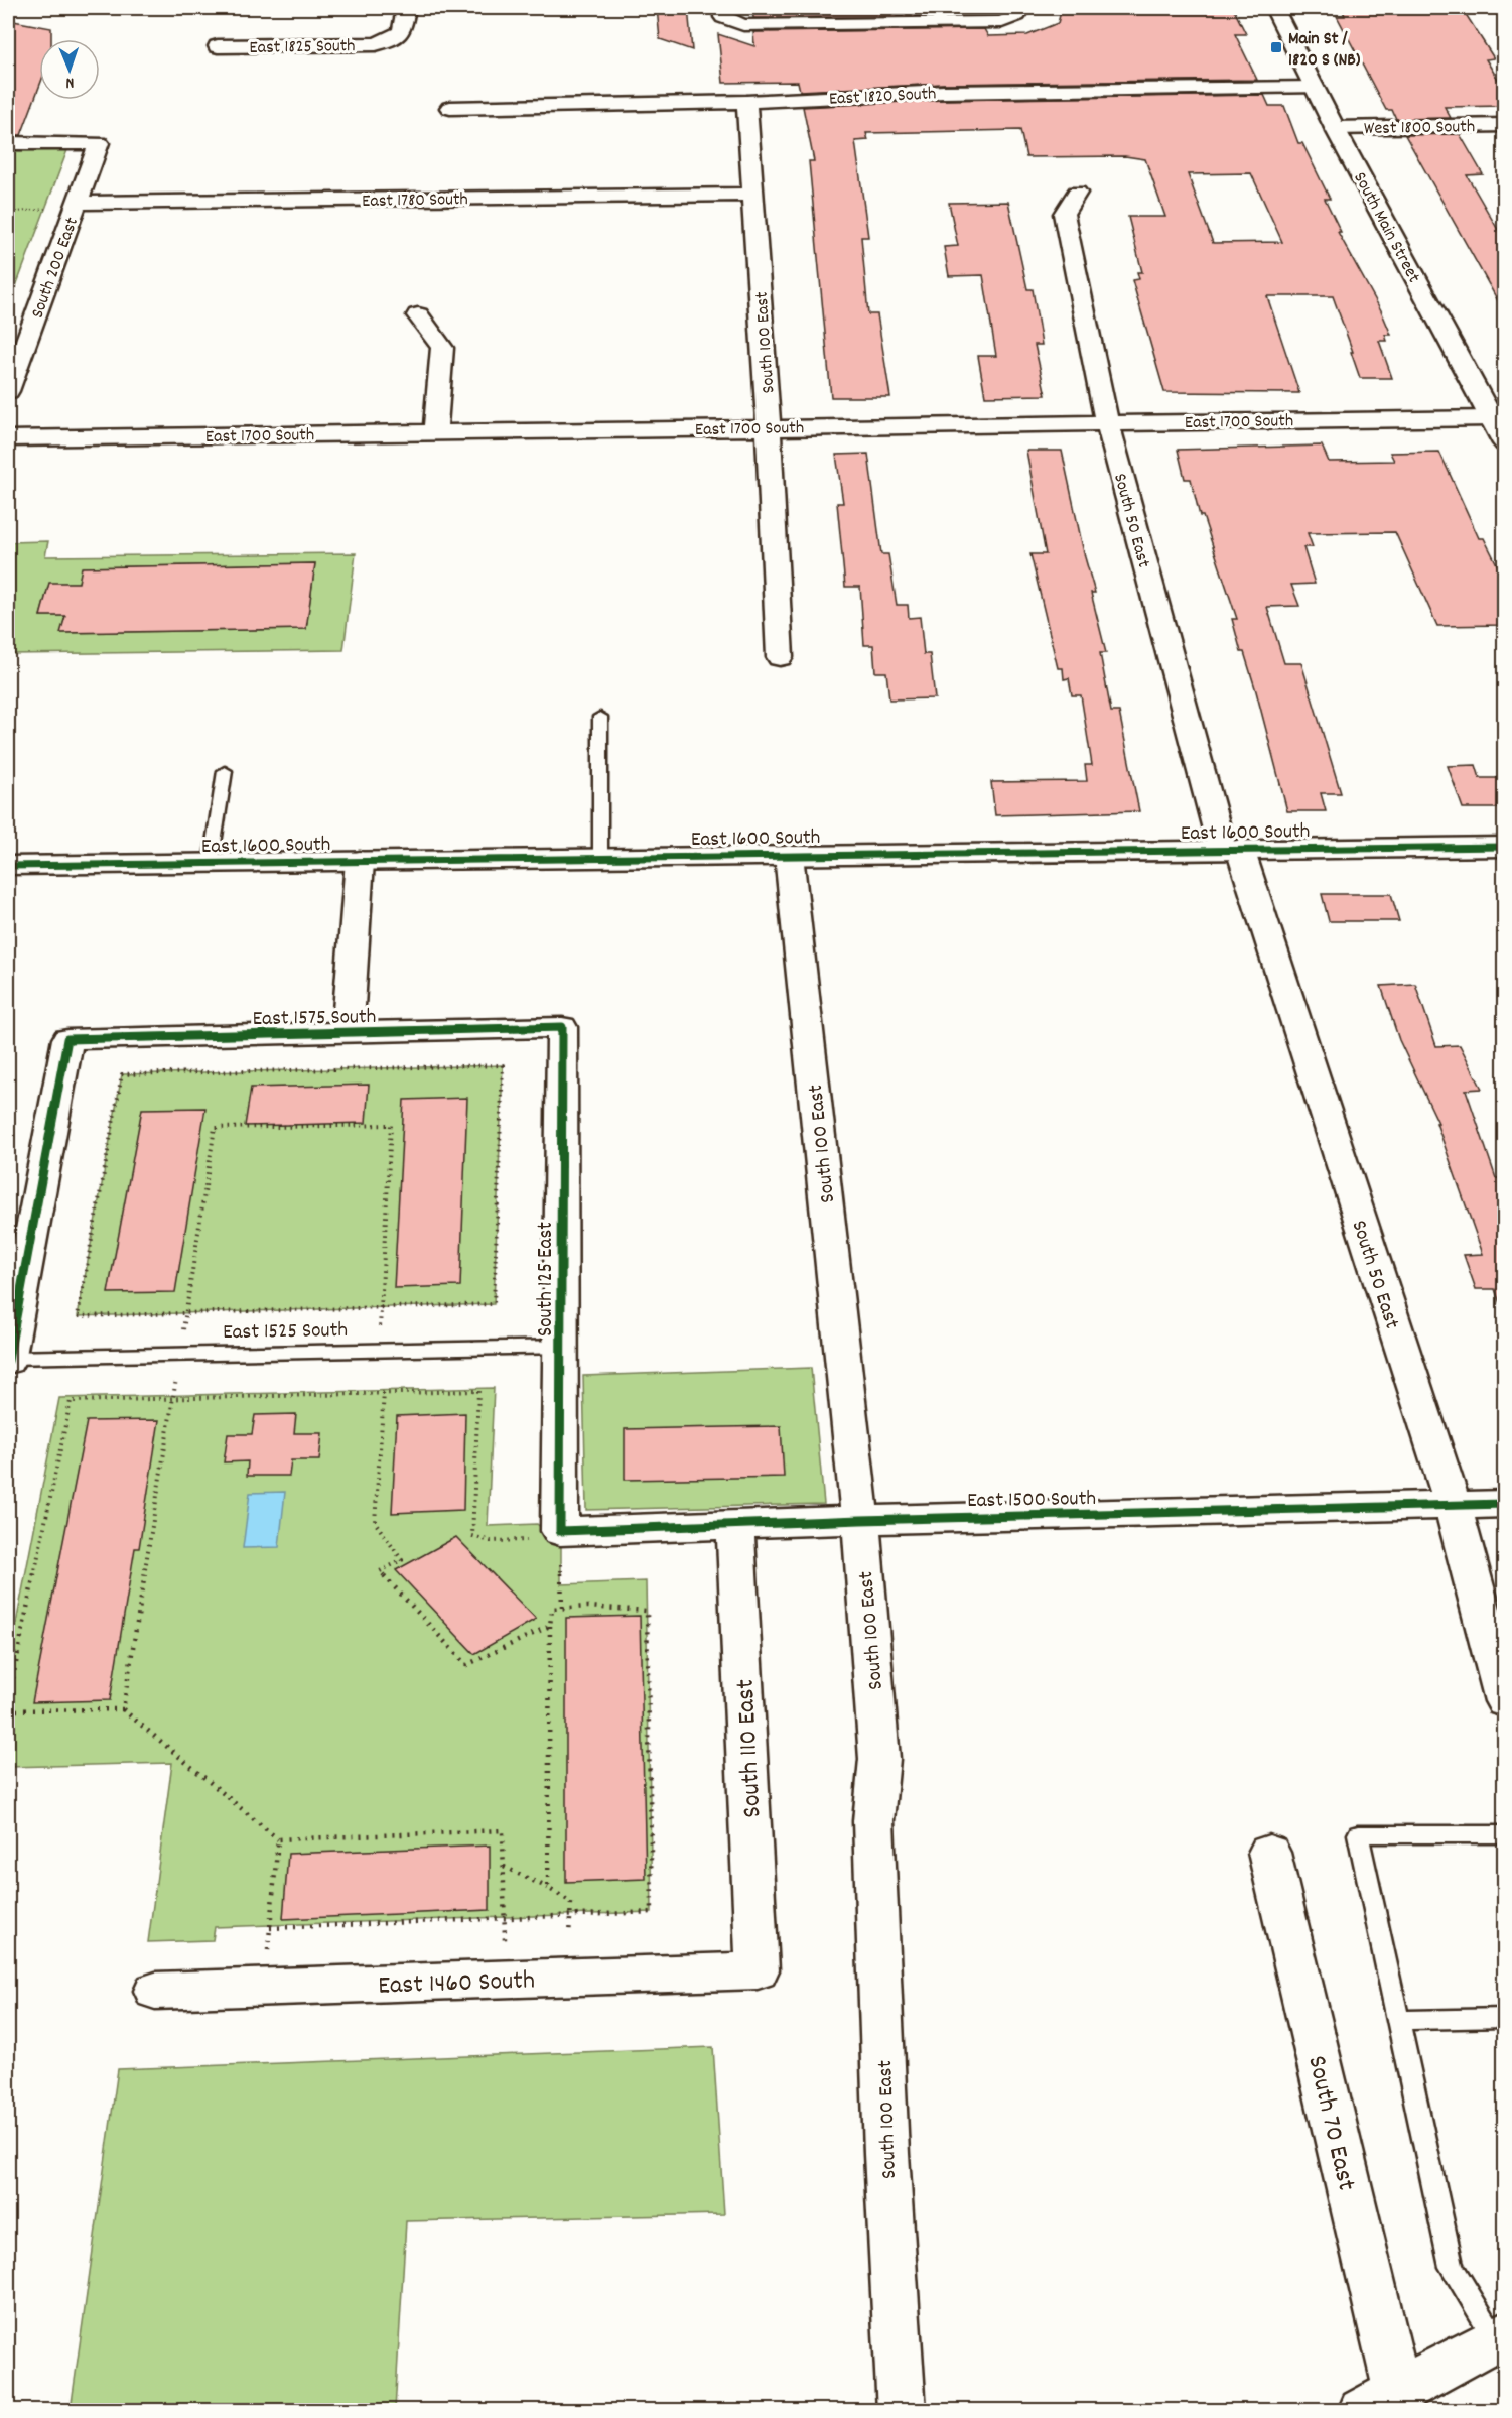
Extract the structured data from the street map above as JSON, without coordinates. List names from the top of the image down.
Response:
{
  "streets": {
    "street": [
      "East 1825 South",
      "East 1820 South",
      "West 1800 South",
      "East 1780 South",
      "South Main Street",
      "South 200 East",
      "South 100 East",
      "East 1700 South",
      "South 50 East",
      "East 1600 South",
      "East 1575 South",
      "South 125 East",
      "East 1500 South",
      "South 110 East",
      "East 1460 South",
      "South 70 East"
    ],
    "lane": ["East 1525 South"]
  },
  "crossings": [
    ["East 1820 South", "South Main Street"],
    ["East 1820 South", "South 100 East"],
    ["West 1800 South", "South Main Street"],
    ["East 1780 South", "South 200 East"],
    ["East 1780 South", "South 100 East"],
    ["South Main Street", "East 1700 South"],
    ["South 100 East", "East 1700 South"],
    ["South 100 East", "East 1600 South"],
    ["South 100 East", "East 1500 South"],
    ["East 1700 South", "South 50 East"],
    ["South 50 East", "East 1600 South"],
    ["South 50 East", "East 1500 South"],
    ["East 1575 South", "South 125 East"],
    ["East 1575 South", "East 1525 South"],
    ["South 125 East", "East 1525 South"],
    ["South 125 East", "East 1500 South"],
    ["East 1500 South", "South 110 East"],
    ["South 110 East", "East 1460 South"]
  ],
  "places": {
    "transit": ["Main St / 1820 S (NB)"]
  },
  "north": "bottom"
}
